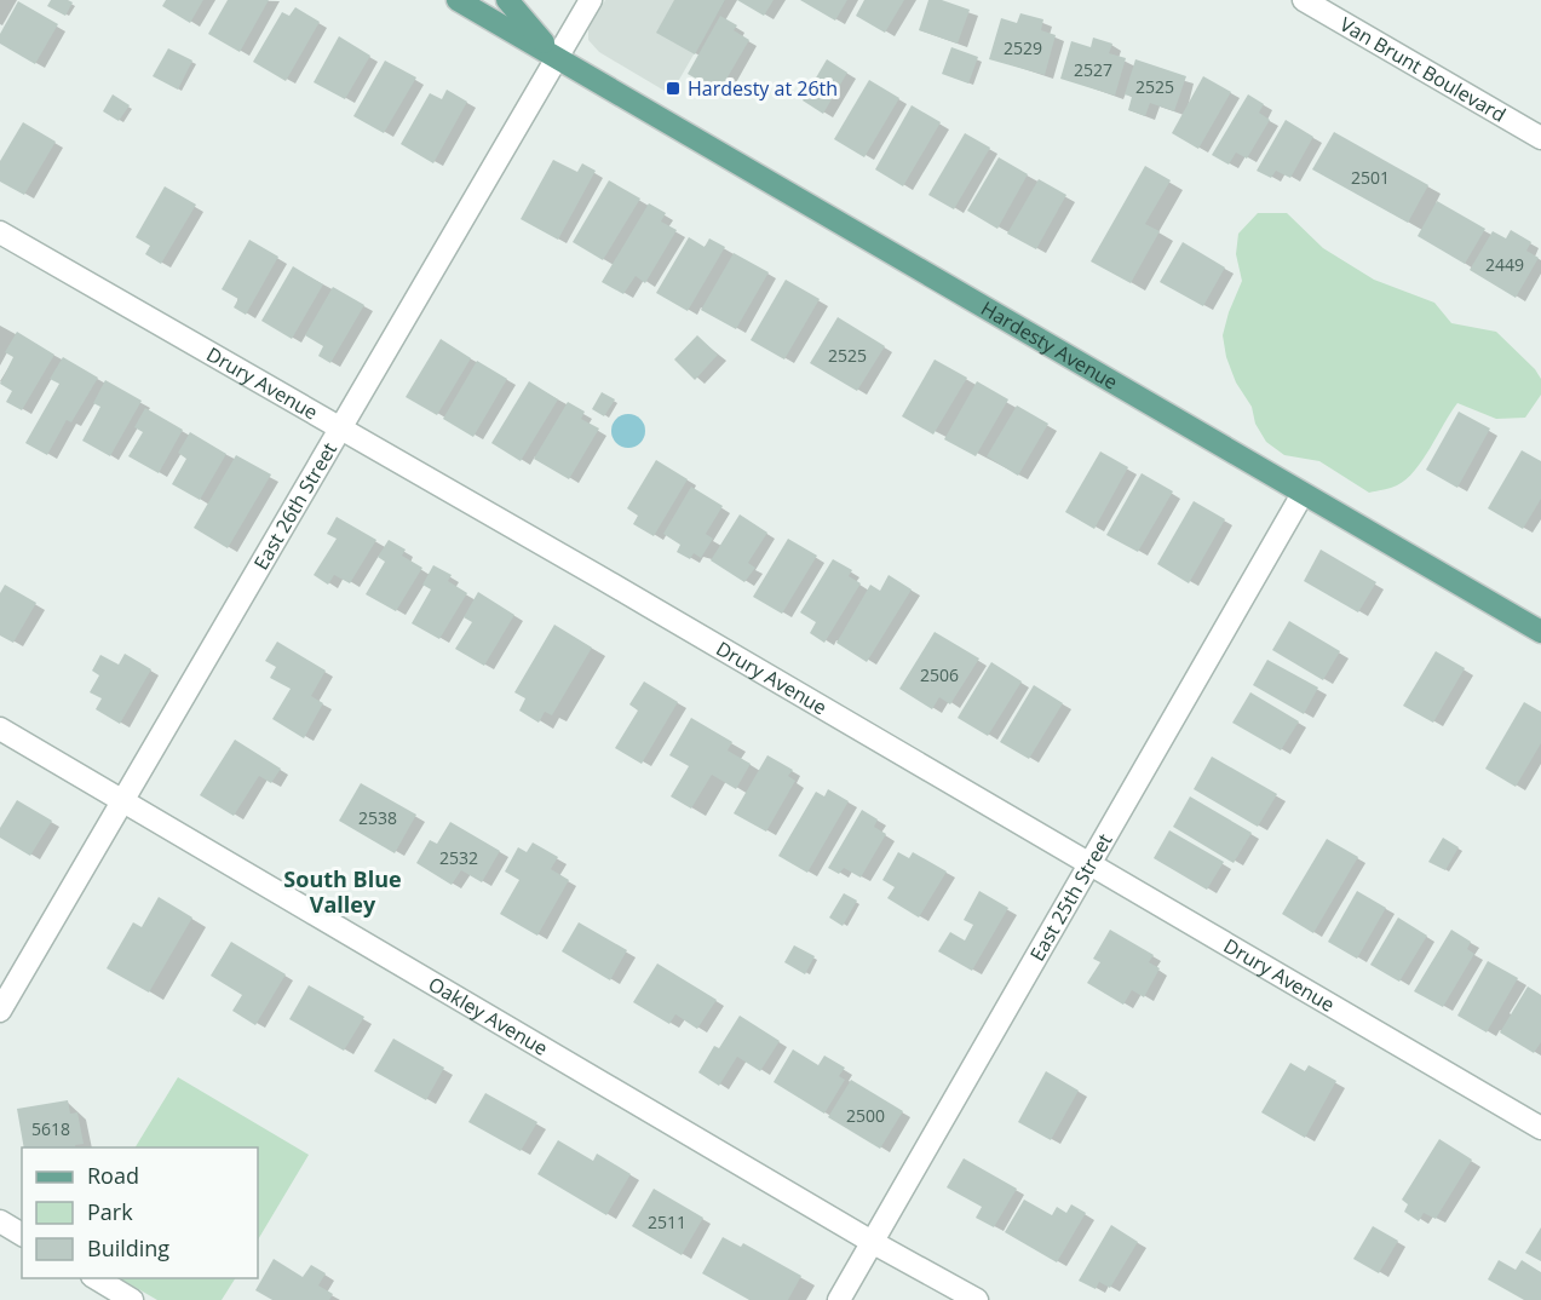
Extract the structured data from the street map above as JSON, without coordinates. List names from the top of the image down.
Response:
{
  "streets": {
    "main road": ["Hardesty Avenue"],
    "street": [
      "Van Brunt Boulevard",
      "Drury Avenue",
      "East 26th Street",
      "East 25th Street",
      "Oakley Avenue"
    ]
  },
  "crossings": [
    ["Hardesty Avenue", "East 26th Street"],
    ["Hardesty Avenue", "East 25th Street"],
    ["Drury Avenue", "East 26th Street"],
    ["Drury Avenue", "East 25th Street"],
    ["East 26th Street", "Oakley Avenue"],
    ["East 25th Street", "Oakley Avenue"]
  ],
  "districts": ["South Blue Valley"],
  "places": {
    "transit": ["Hardesty at 26th"]
  },
  "house_numbers": [
    "2529",
    "2527",
    "2525",
    "2501",
    "2449",
    "2525",
    "2506",
    "2538",
    "2532",
    "2500",
    "5618",
    "2511"
  ],
  "legend": ["Road", "Park", "Building"]
}
